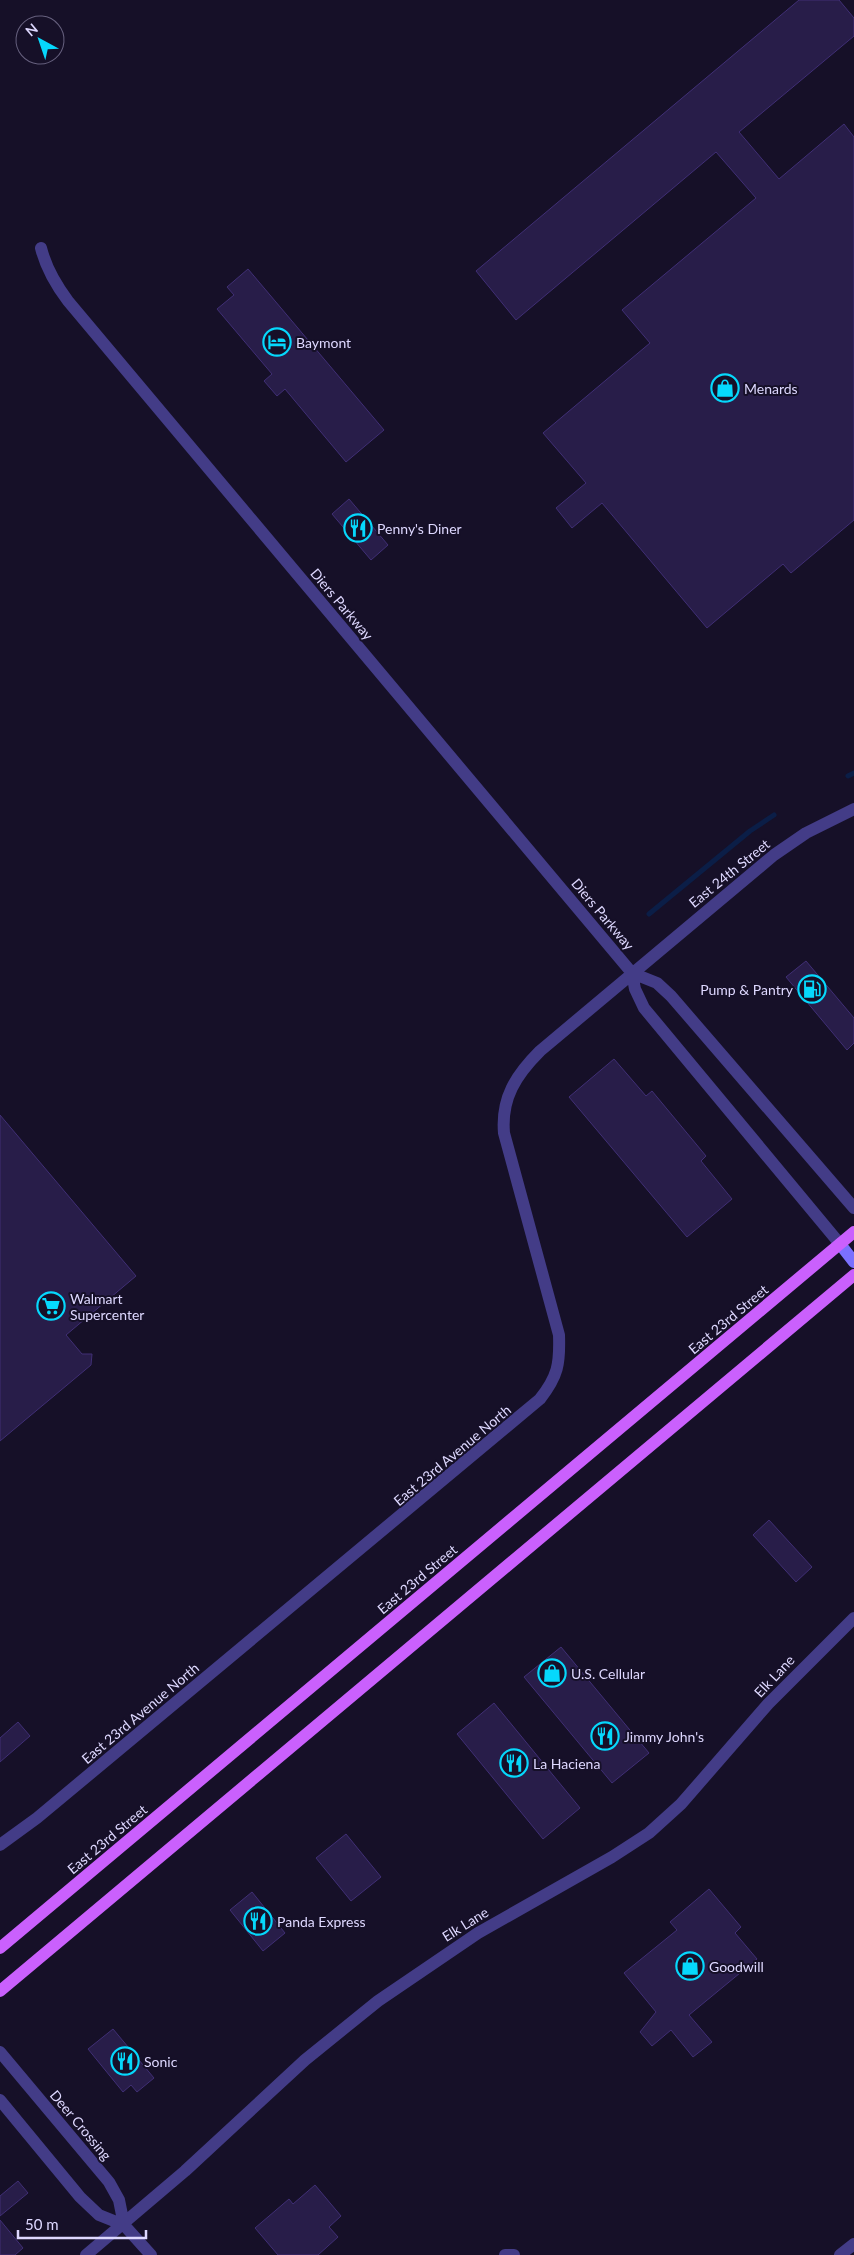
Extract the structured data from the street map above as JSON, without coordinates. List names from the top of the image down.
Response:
{
  "streets": {
    "main road": ["Diers Parkway", "East 23rd Street"],
    "street": [
      "East 24th Street",
      "East 23rd Avenue North",
      "Elk Lane",
      "Deer Crossing"
    ]
  },
  "crossings": [
    ["Diers Parkway", "East 24th Street"],
    ["Diers Parkway", "East 23rd Street"],
    ["Diers Parkway", "East 23rd Avenue North"],
    ["East 24th Street", "East 23rd Avenue North"],
    ["Elk Lane", "Deer Crossing"]
  ],
  "places": {
    "hotel": ["Baymont"],
    "shop": ["Menards", "U.S. Cellular", "Goodwill"],
    "restaurant": [
      "Penny's Diner",
      "Jimmy John's",
      "La Haciena",
      "Panda Express",
      "Sonic"
    ],
    "fuel station": ["Pump & Pantry"],
    "supermarket": ["Walmart Supercenter"]
  },
  "scale_bar": "50 m",
  "north": "top left"
}
